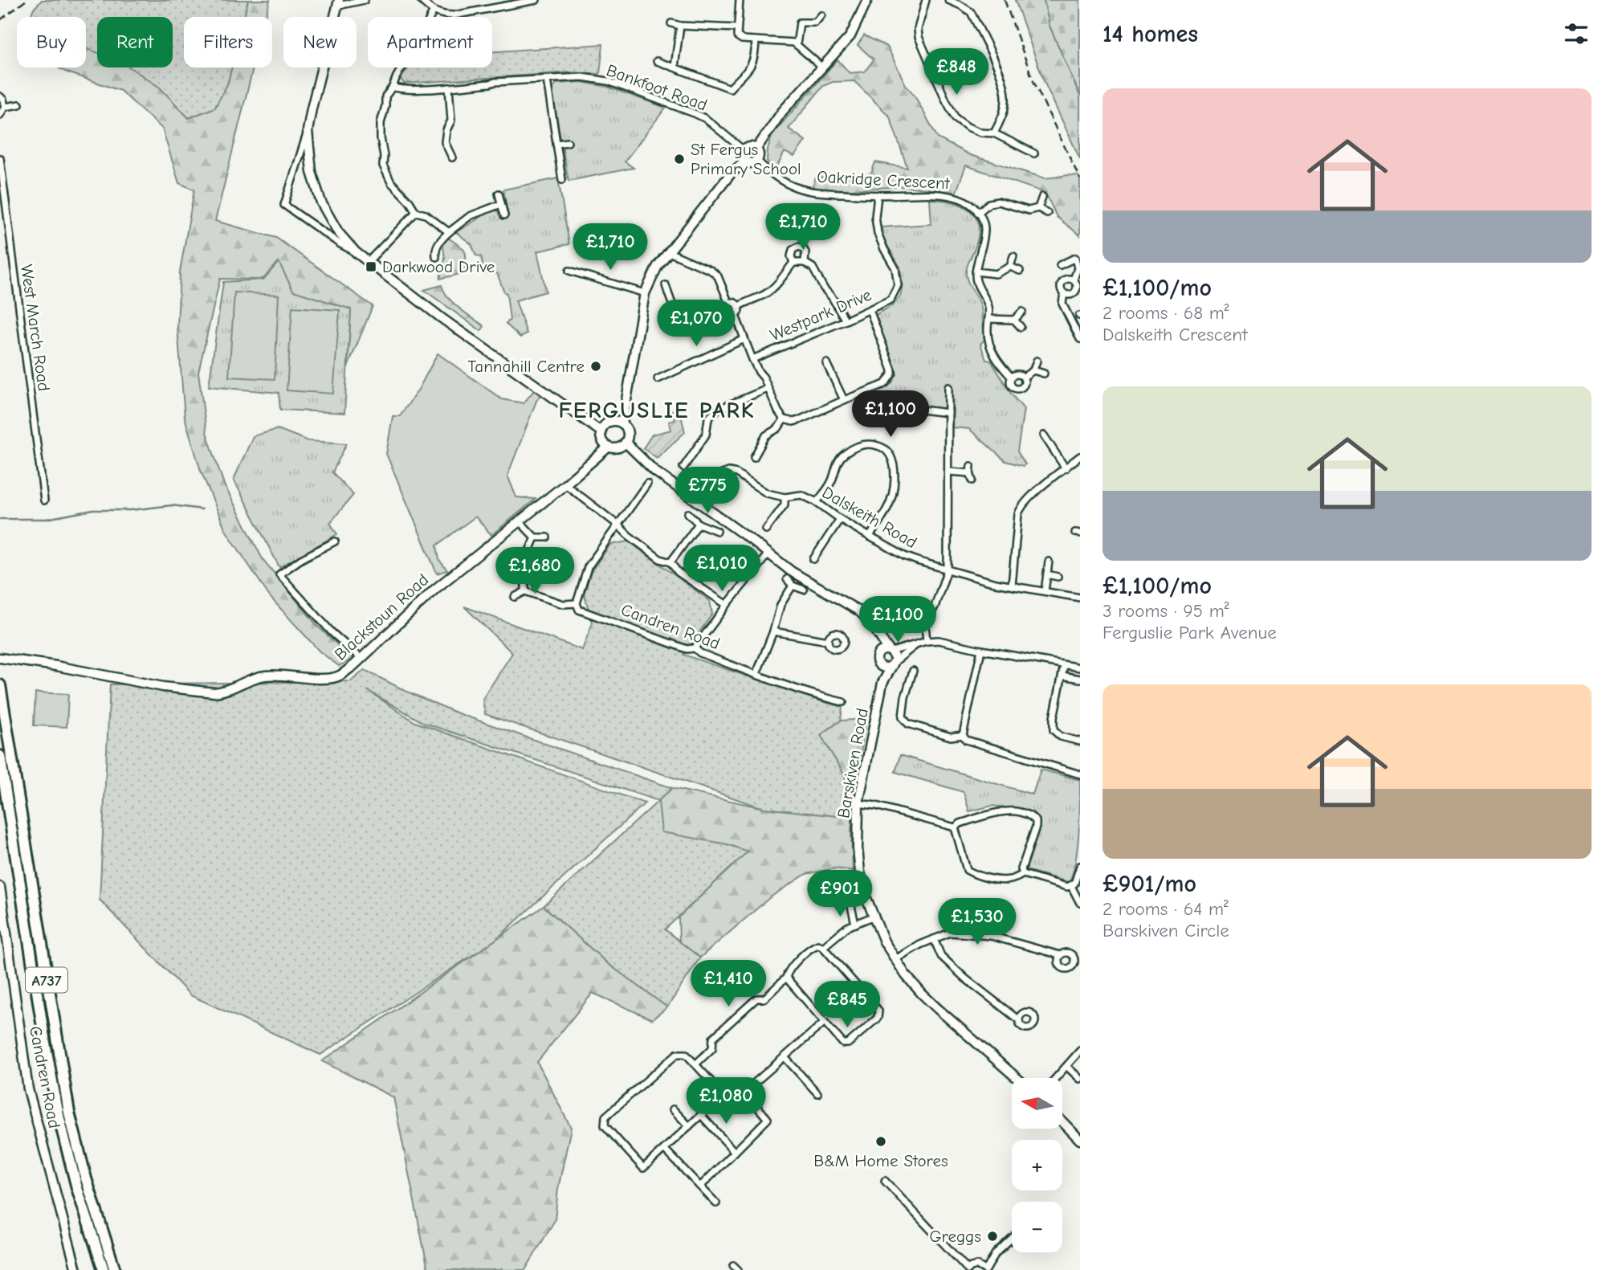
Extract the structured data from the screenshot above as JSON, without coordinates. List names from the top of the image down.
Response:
{
  "streets": {
    "highway": ["A737"],
    "street": [
      "Bankfoot Road",
      "Oakridge Crescent",
      "Westpark Drive",
      "West March Road",
      "Dalskeith Road",
      "Blackstoun Road",
      "Candren Road",
      "Barskiven Road"
    ]
  },
  "crossings": [
    ["Bankfoot Road", "Oakridge Crescent"],
    ["Oakridge Crescent", "Westpark Drive"]
  ],
  "districts": ["FERGUSLIE PARK"],
  "places": {
    "other": [
      "St Fergus Primary School",
      "Tannahill Centre",
      "B&M Home Stores",
      "Greggs"
    ],
    "transit": ["Darkwood Drive"]
  },
  "north": "left",
  "page": {
    "heading": "14 homes",
    "chip": [
      "Buy",
      "Rent",
      "Filters",
      "New",
      "Apartment"
    ],
    "price": [
      "£848",
      "£1,710",
      "£1,710",
      "£1,070",
      "£1,100",
      "£775",
      "£1,010",
      "£1,680",
      "£1,100",
      "£901",
      "£1,530",
      "£1,410",
      "£845",
      "£1,080"
    ],
    "list": [
      {
        "name": "£1,100/mo",
        "note": "2 rooms · 68 m² · Dalskeith Crescent"
      },
      {
        "name": "£1,100/mo",
        "note": "3 rooms · 95 m² · Ferguslie Park Avenue"
      },
      {
        "name": "£901/mo",
        "note": "2 rooms · 64 m² · Barskiven Circle"
      }
    ],
    "map_buttons": ["+", "−"]
  }
}
